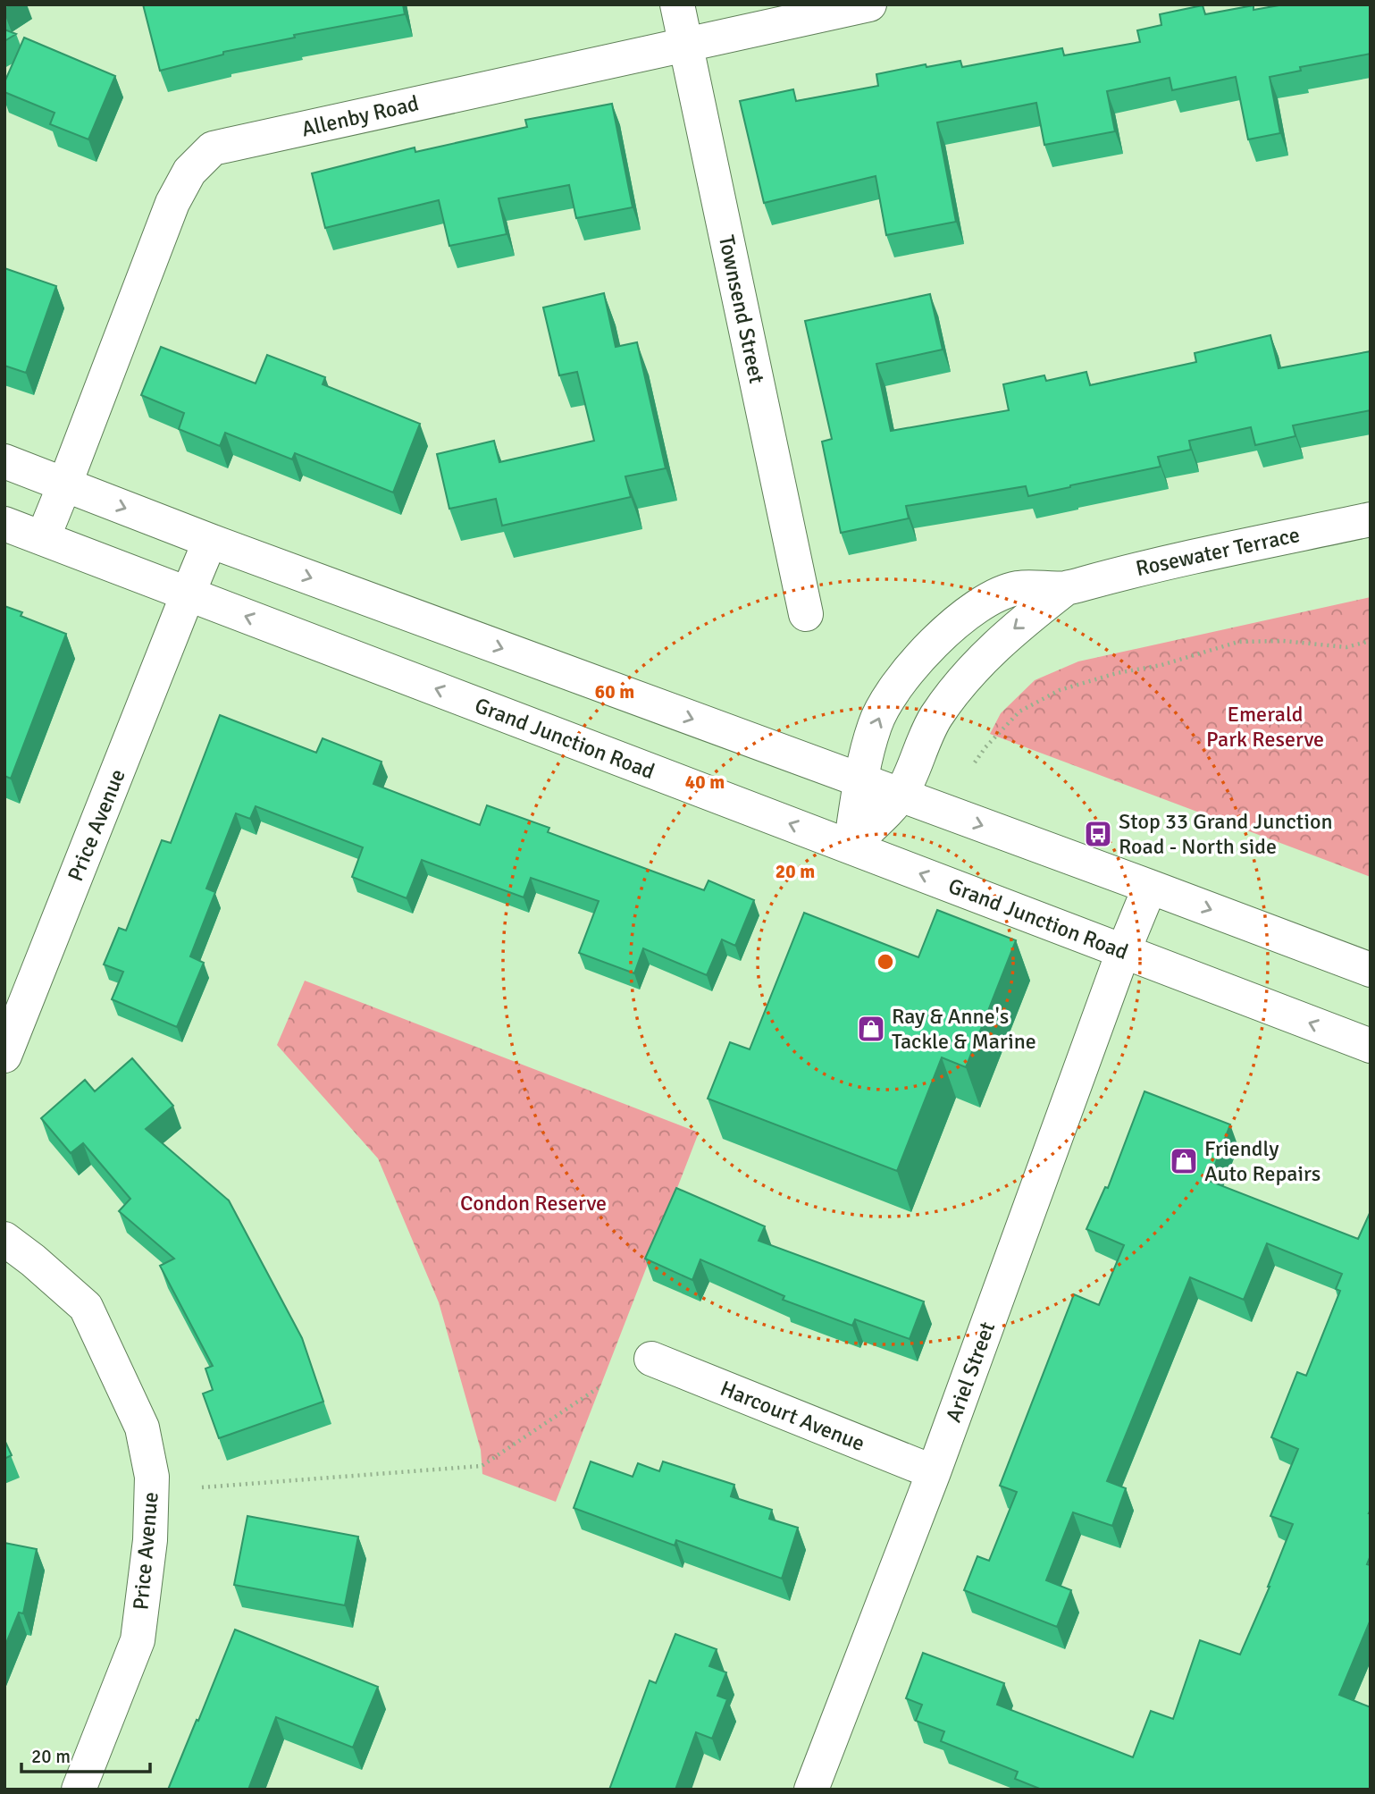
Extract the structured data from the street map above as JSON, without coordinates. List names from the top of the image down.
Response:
{
  "streets": {
    "main road": [
      "Allenby Road",
      "Townsend Street",
      "Rosewater Terrace",
      "Grand Junction Road",
      "Price Avenue",
      "Ariel Street",
      "Harcourt Avenue"
    ]
  },
  "crossings": [
    ["Allenby Road", "Townsend Street"],
    ["Allenby Road", "Grand Junction Road"],
    ["Rosewater Terrace", "Grand Junction Road"],
    ["Grand Junction Road", "Price Avenue"],
    ["Grand Junction Road", "Ariel Street"],
    ["Ariel Street", "Harcourt Avenue"]
  ],
  "parks": ["Emerald Park Reserve", "Condon Reserve"],
  "places": {
    "bus stop": ["Stop 33 Grand Junction Road - North side"],
    "shop": ["Ray & Anne's Tackle & Marine", "Friendly Auto Repairs"]
  },
  "scale_bar": "20 m",
  "rings": ["60 m", "40 m", "20 m"]
}
